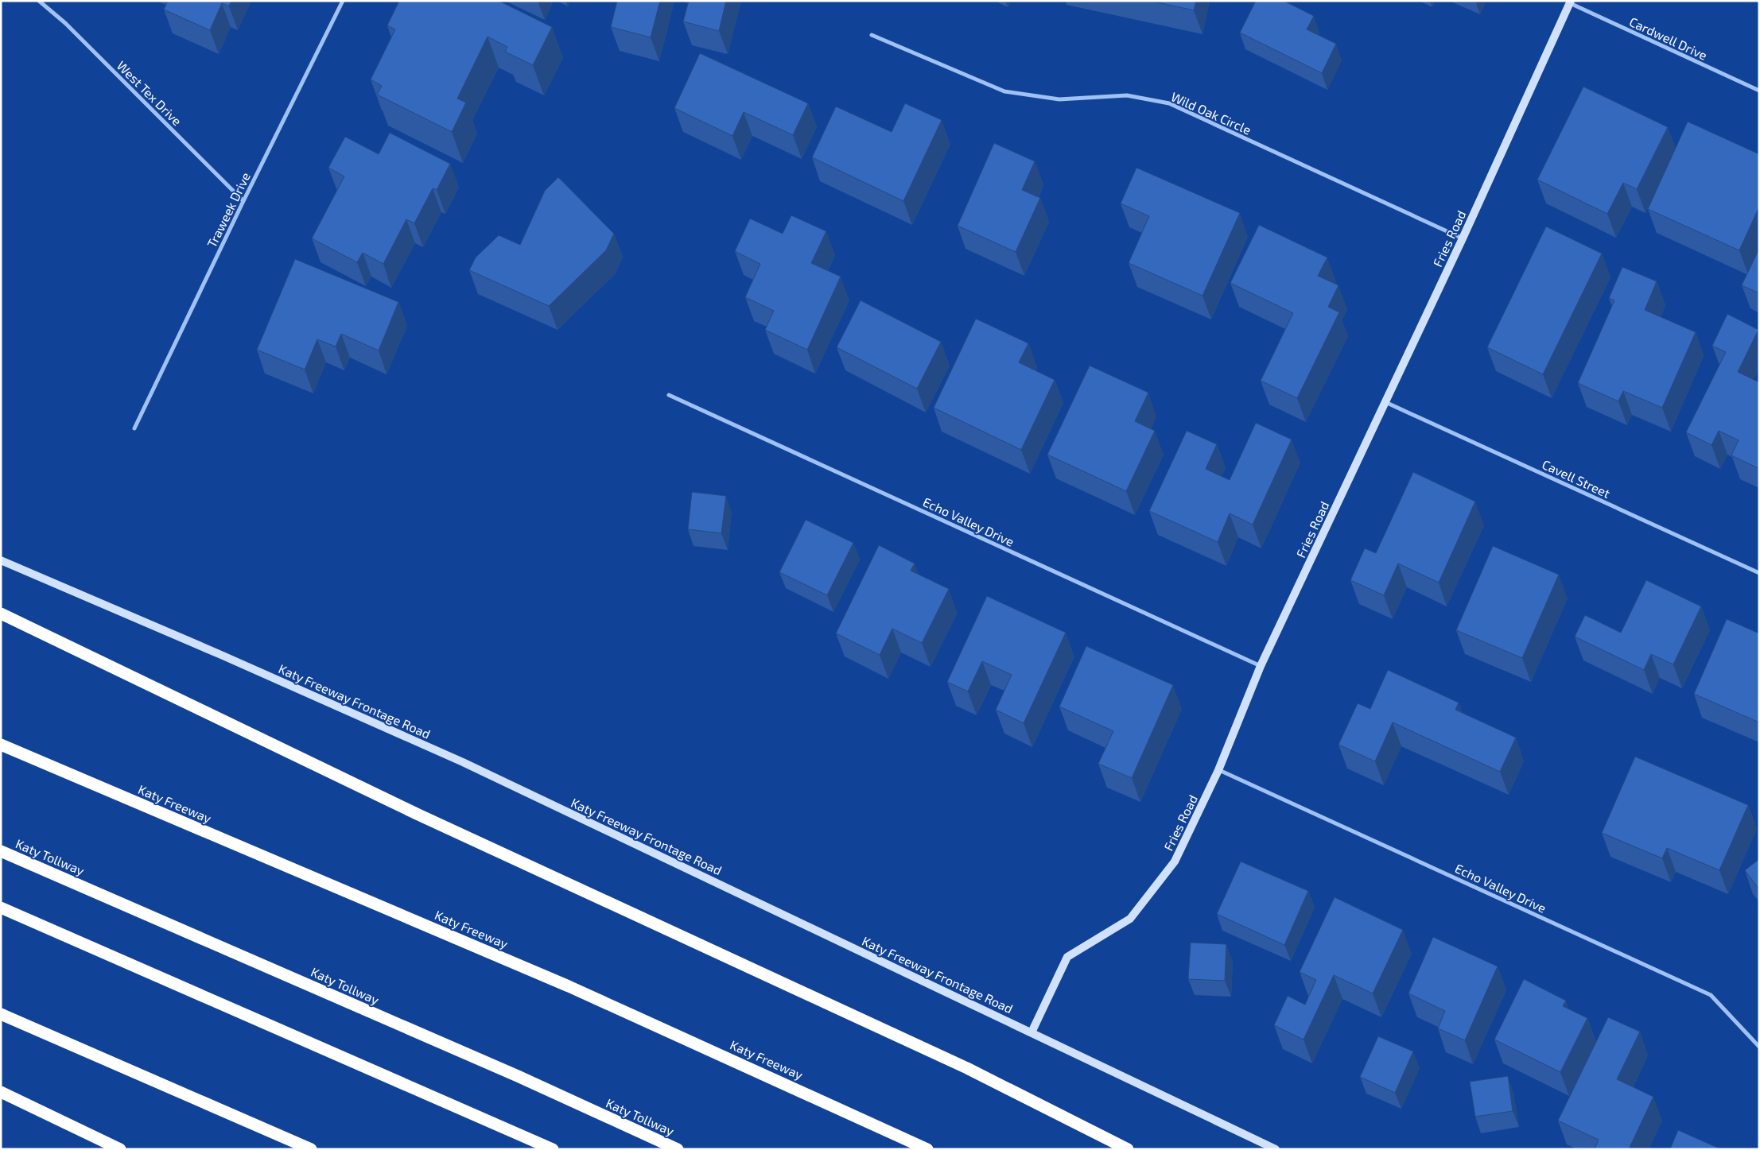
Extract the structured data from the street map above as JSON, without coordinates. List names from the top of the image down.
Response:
{
  "streets": {
    "highway": ["Katy Freeway", "Katy Tollway"],
    "main road": ["Fries Road", "Katy Freeway Frontage Road"],
    "street": [
      "Cardwell Drive",
      "West Tex Drive",
      "Wild Oak Circle",
      "Traweek Drive",
      "Cavell Street",
      "Echo Valley Drive"
    ]
  },
  "crossings": [
    ["Cardwell Drive", "Fries Road"],
    ["West Tex Drive", "Traweek Drive"],
    ["Wild Oak Circle", "Fries Road"],
    ["Fries Road", "Cavell Street"],
    ["Fries Road", "Echo Valley Drive"],
    ["Fries Road", "Katy Freeway Frontage Road"]
  ]
}
